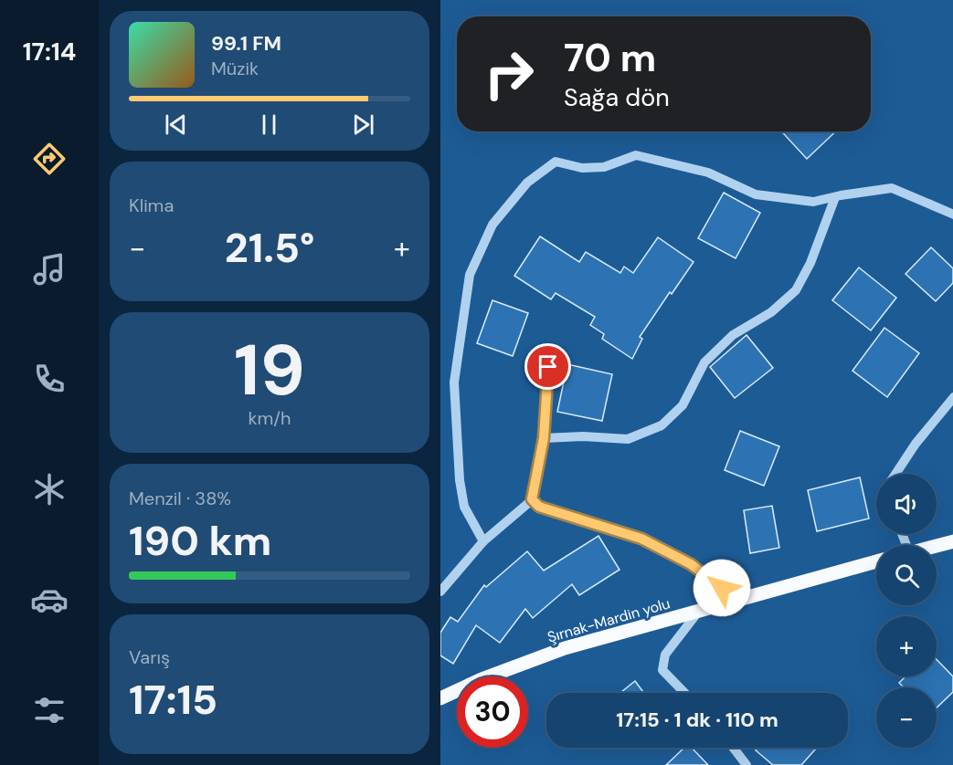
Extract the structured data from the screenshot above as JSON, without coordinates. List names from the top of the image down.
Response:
{
  "streets": {
    "main road": ["Şırnak-Mardin yolu"]
  },
  "page": {
    "tabs": "17:14",
    "turn": ["70 m", "Sağa dön"],
    "song": ["99.1 FM", "Müzik"],
    "tile": [
      "Klima",
      ["19", "km/h"],
      ["Menzil · 38%", "190 km"],
      ["Varış", "17:15"]
    ],
    "heat": ["−", "21.5°", "+"],
    "map_buttons": ["+", "−"],
    "limit": "30",
    "trip": "17:15 · 1 dk · 110 m"
  }
}
